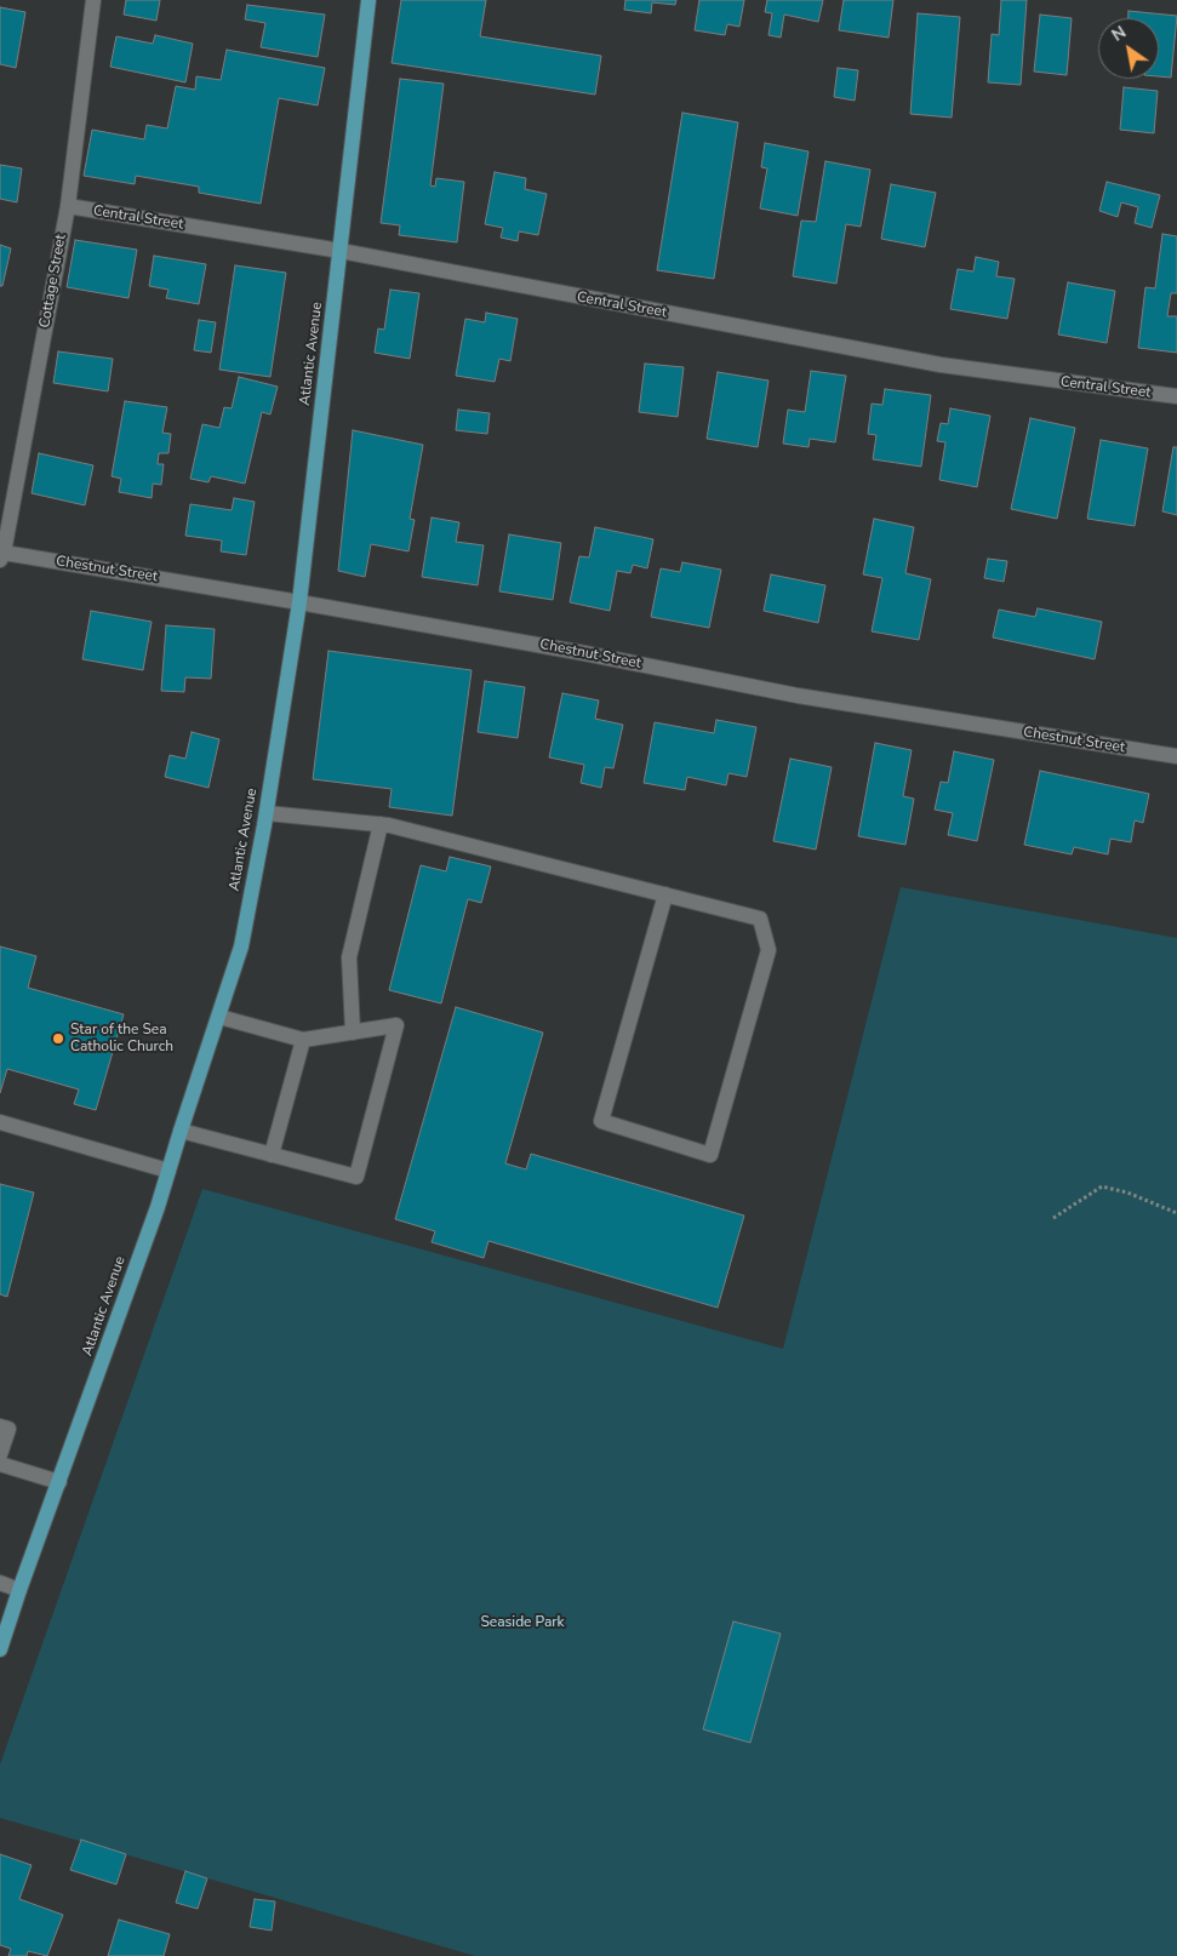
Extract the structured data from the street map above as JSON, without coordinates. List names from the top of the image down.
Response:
{
  "streets": {
    "main road": ["Atlantic Avenue"],
    "street": ["Central Street", "Cottage Street", "Chestnut Street"]
  },
  "crossings": [
    ["Central Street", "Cottage Street"],
    ["Central Street", "Atlantic Avenue"],
    ["Cottage Street", "Chestnut Street"],
    ["Atlantic Avenue", "Chestnut Street"]
  ],
  "parks": ["Seaside Park"],
  "places": ["Star of the Sea Catholic Church"],
  "north": "top left"
}
